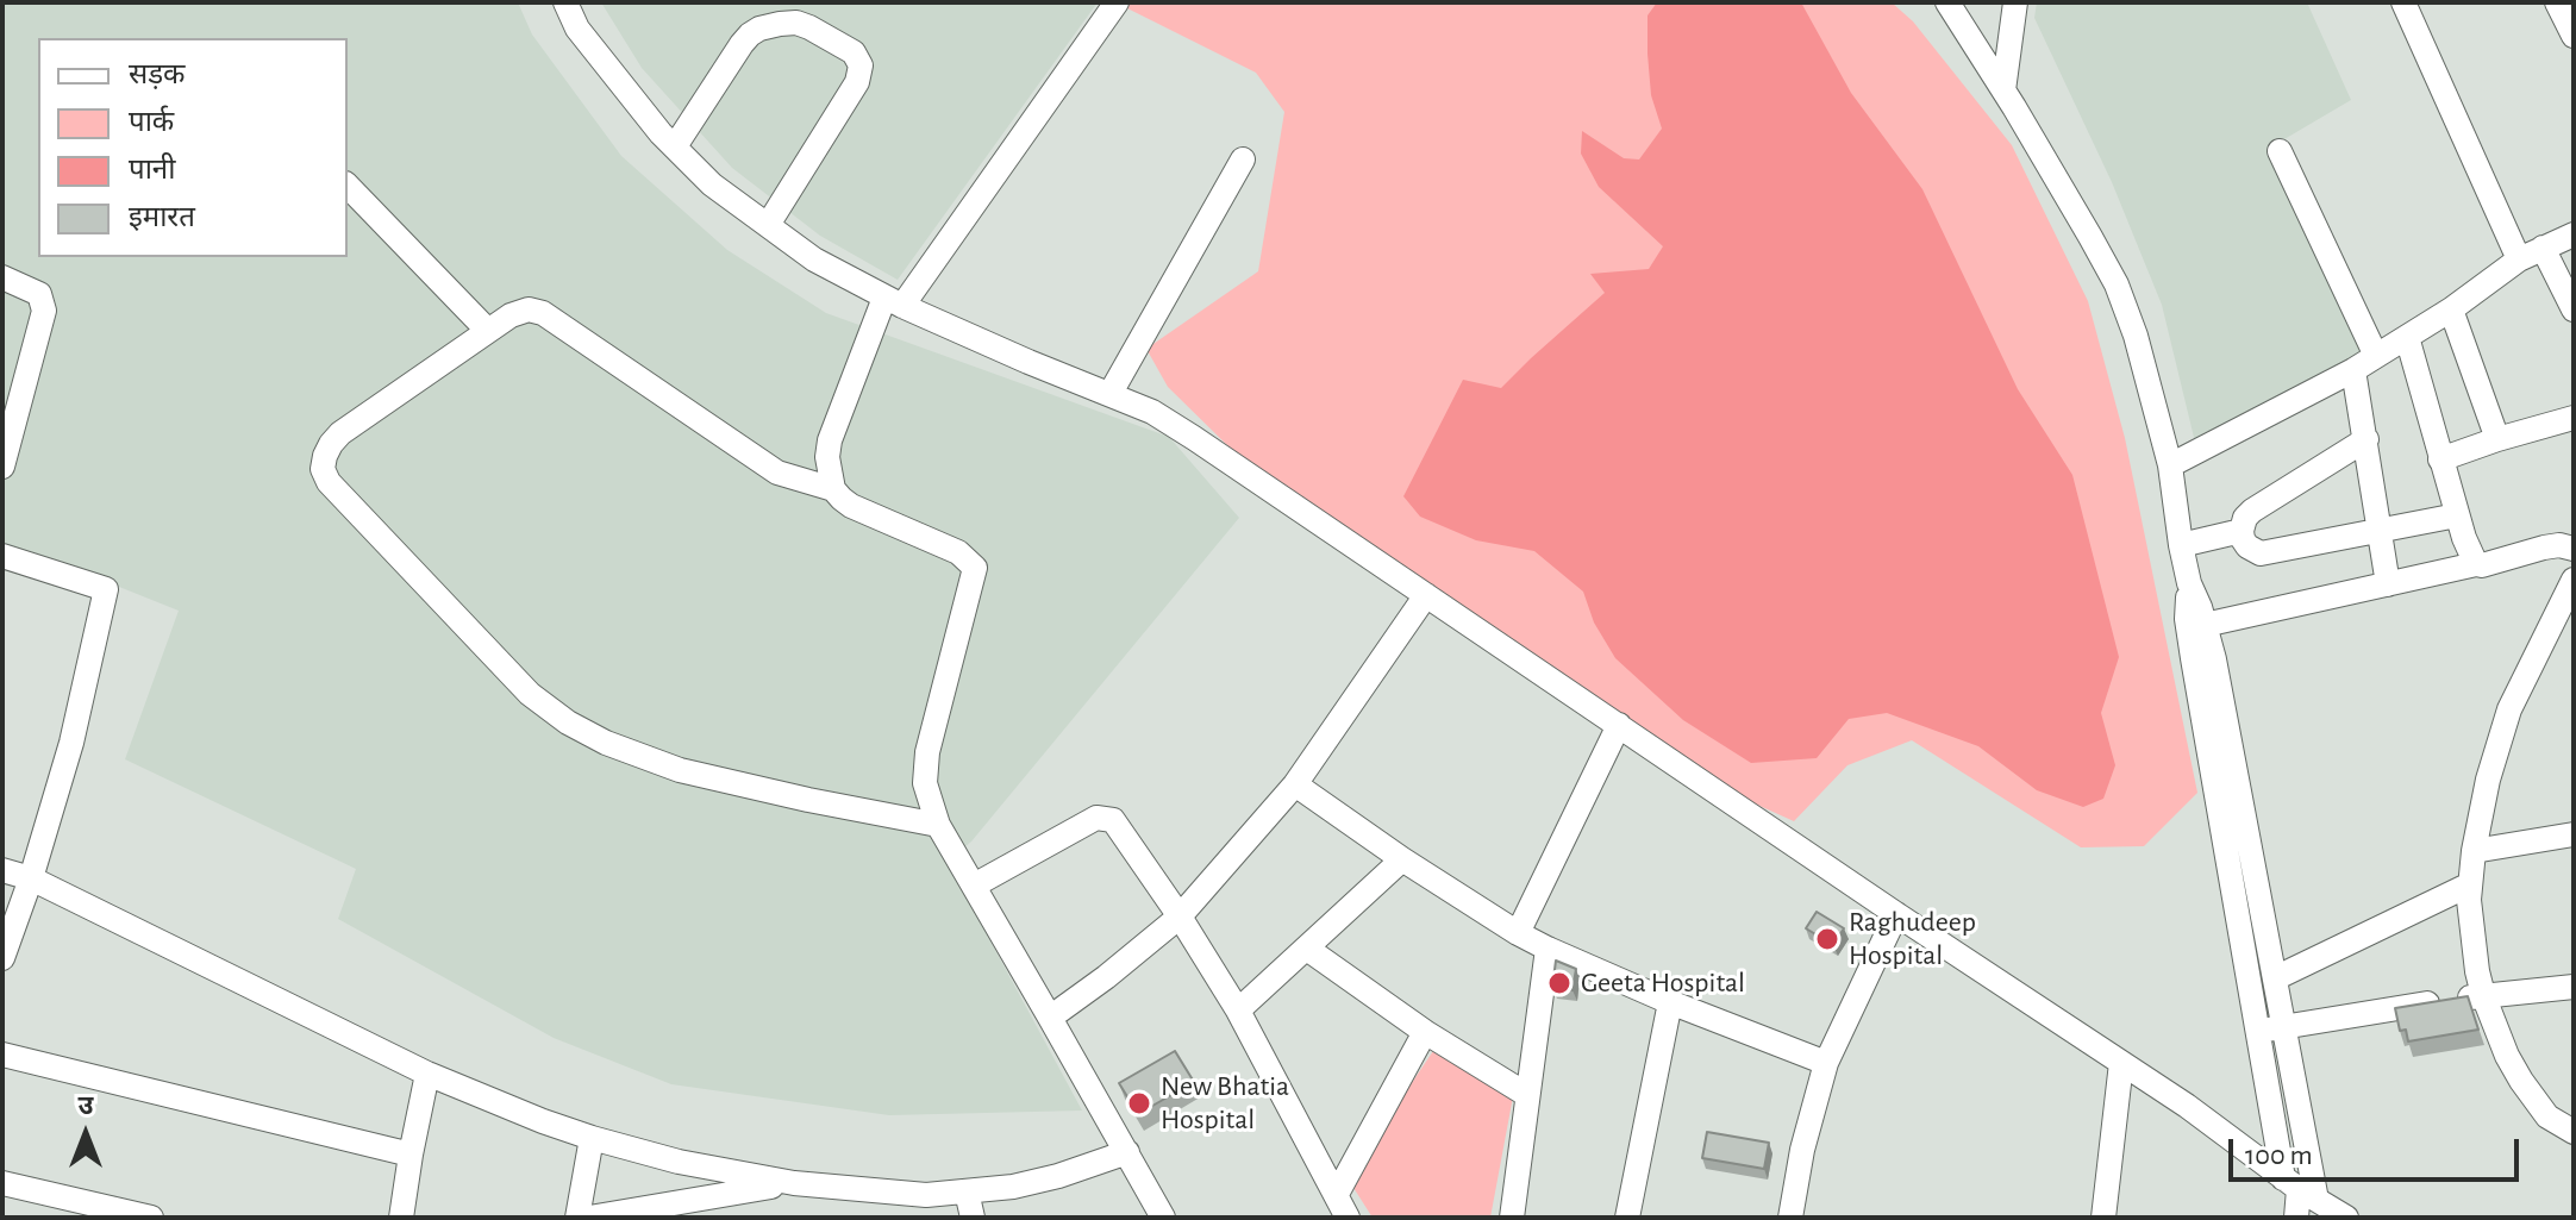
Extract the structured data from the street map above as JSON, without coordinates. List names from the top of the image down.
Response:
{
  "places": ["Raghudeep Hospital", "Geeta Hospital", "New Bhatia Hospital"],
  "legend": [
    "सड़क",
    "पार्क",
    "पानी",
    "इमारत"
  ],
  "scale_bar": "100 m",
  "north": "top"
}
